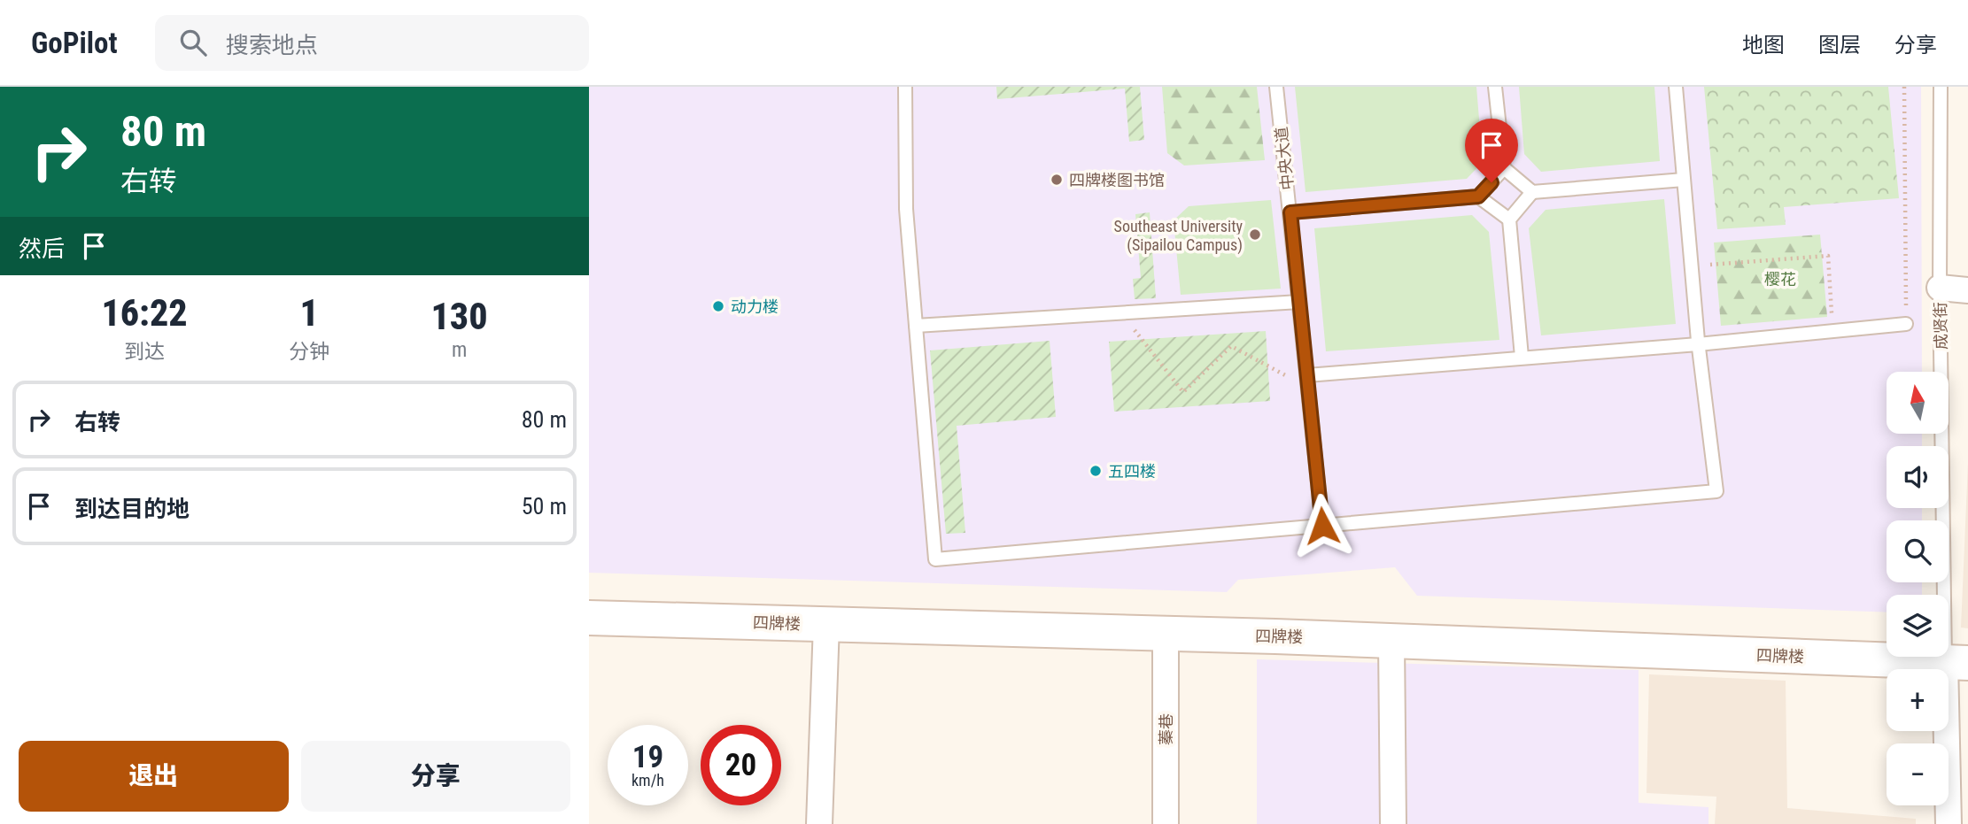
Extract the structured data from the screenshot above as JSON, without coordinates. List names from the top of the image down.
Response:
{
  "streets": {
    "street": ["成贤街", "四牌楼", "蓁巷"],
    "lane": ["中央大道"]
  },
  "crossings": [
    ["成贤街", "四牌楼"],
    ["四牌楼", "蓁巷"]
  ],
  "parks": ["樱花"],
  "places": [
    "四牌楼图书馆",
    "Southeast University (Sipailou Campus)",
    "动力楼",
    "五四楼"
  ],
  "north": "top",
  "page": {
    "header": "GoPilot",
    "search": "搜索地点",
    "nav": ["地图", "图层", "分享"],
    "turn": ["80 m", "右转"],
    "then": "然后",
    "eta": [
      "16:22",
      "到达",
      "1",
      "分钟",
      "130",
      "m"
    ],
    "map_buttons": ["+", "−"],
    "list": [
      {
        "name": "右转",
        "value": "80 m"
      },
      {
        "name": "到达目的地",
        "value": "50 m"
      }
    ],
    "speed": "19 km/h",
    "limit": "20",
    "buttons": ["退出", "分享"]
  }
}
